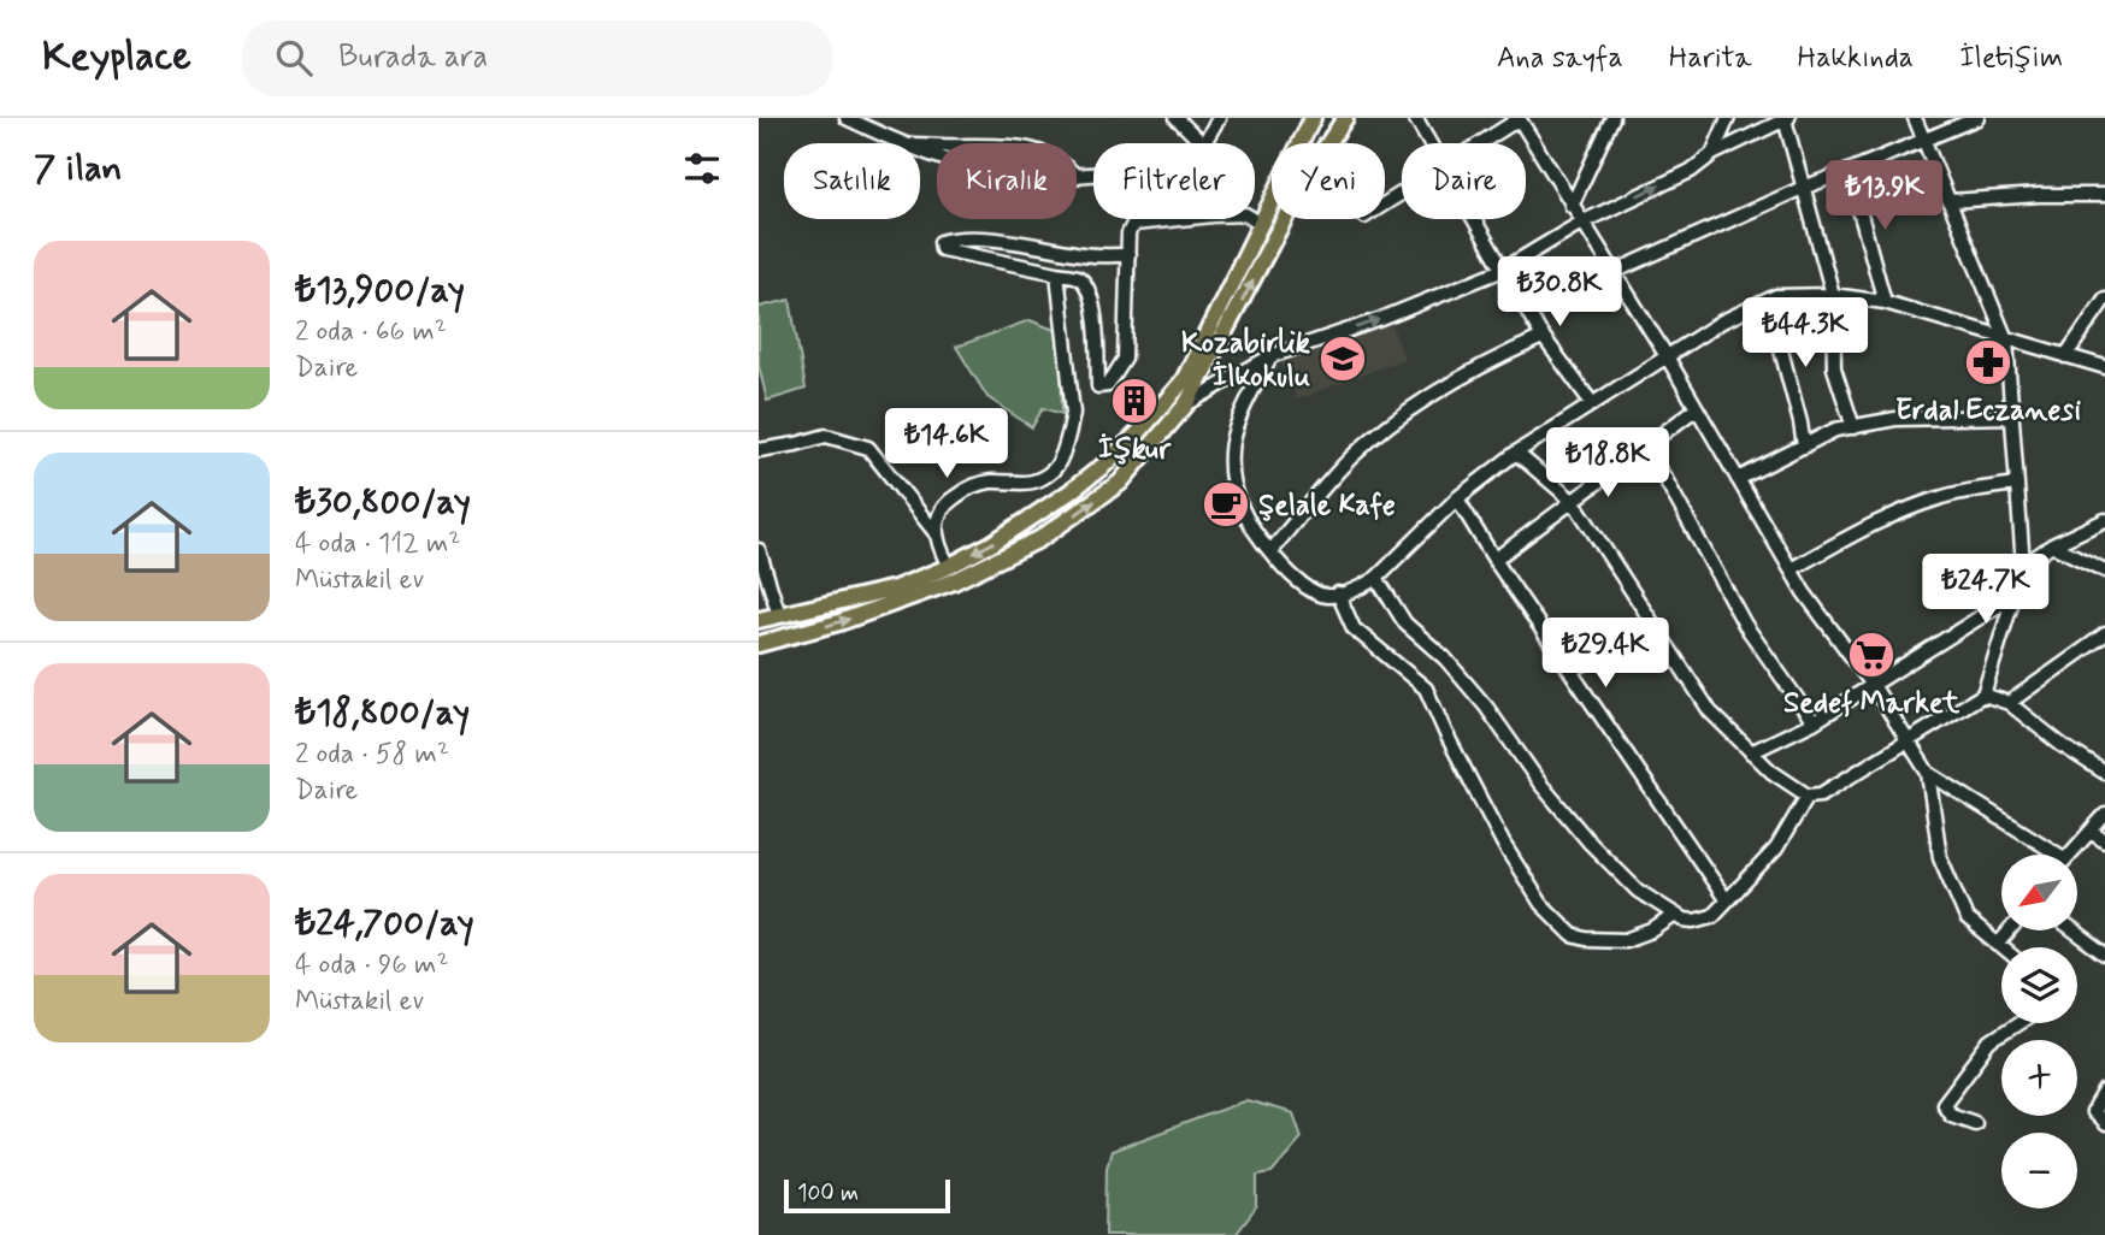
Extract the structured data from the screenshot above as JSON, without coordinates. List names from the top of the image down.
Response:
{
  "places": {
    "school or university": ["Kozabirlik İlkokulu"],
    "pharmacy": ["Erdal Eczanesi"],
    "building": ["İşkur"],
    "cafe": ["Şelale Kafe"],
    "supermarket": ["Sedef Market"]
  },
  "scale_bar": "100 m",
  "north": "bottom left",
  "page": {
    "header": "Keyplace",
    "search": "Burada ara",
    "nav": [
      "Ana sayfa",
      "Harita",
      "Hakkında",
      "İletişim"
    ],
    "heading": "7 ilan",
    "chip": [
      "Satılık",
      "Kiralık",
      "Filtreler",
      "Yeni",
      "Daire"
    ],
    "price": [
      "₺13.9K",
      "₺30.8K",
      "₺44.3K",
      "₺14.6K",
      "₺18.8K",
      "₺24.7K",
      "₺29.4K"
    ],
    "list": [
      {
        "name": "₺13,900/ay",
        "note": "2 oda · 66 m² · Daire"
      },
      {
        "name": "₺30,800/ay",
        "note": "4 oda · 112 m² · Müstakil ev"
      },
      {
        "name": "₺18,800/ay",
        "note": "2 oda · 58 m² · Daire"
      },
      {
        "name": "₺24,700/ay",
        "note": "4 oda · 96 m² · Müstakil ev"
      }
    ],
    "map_buttons": ["+", "−"],
    "scale": "100 m"
  }
}
